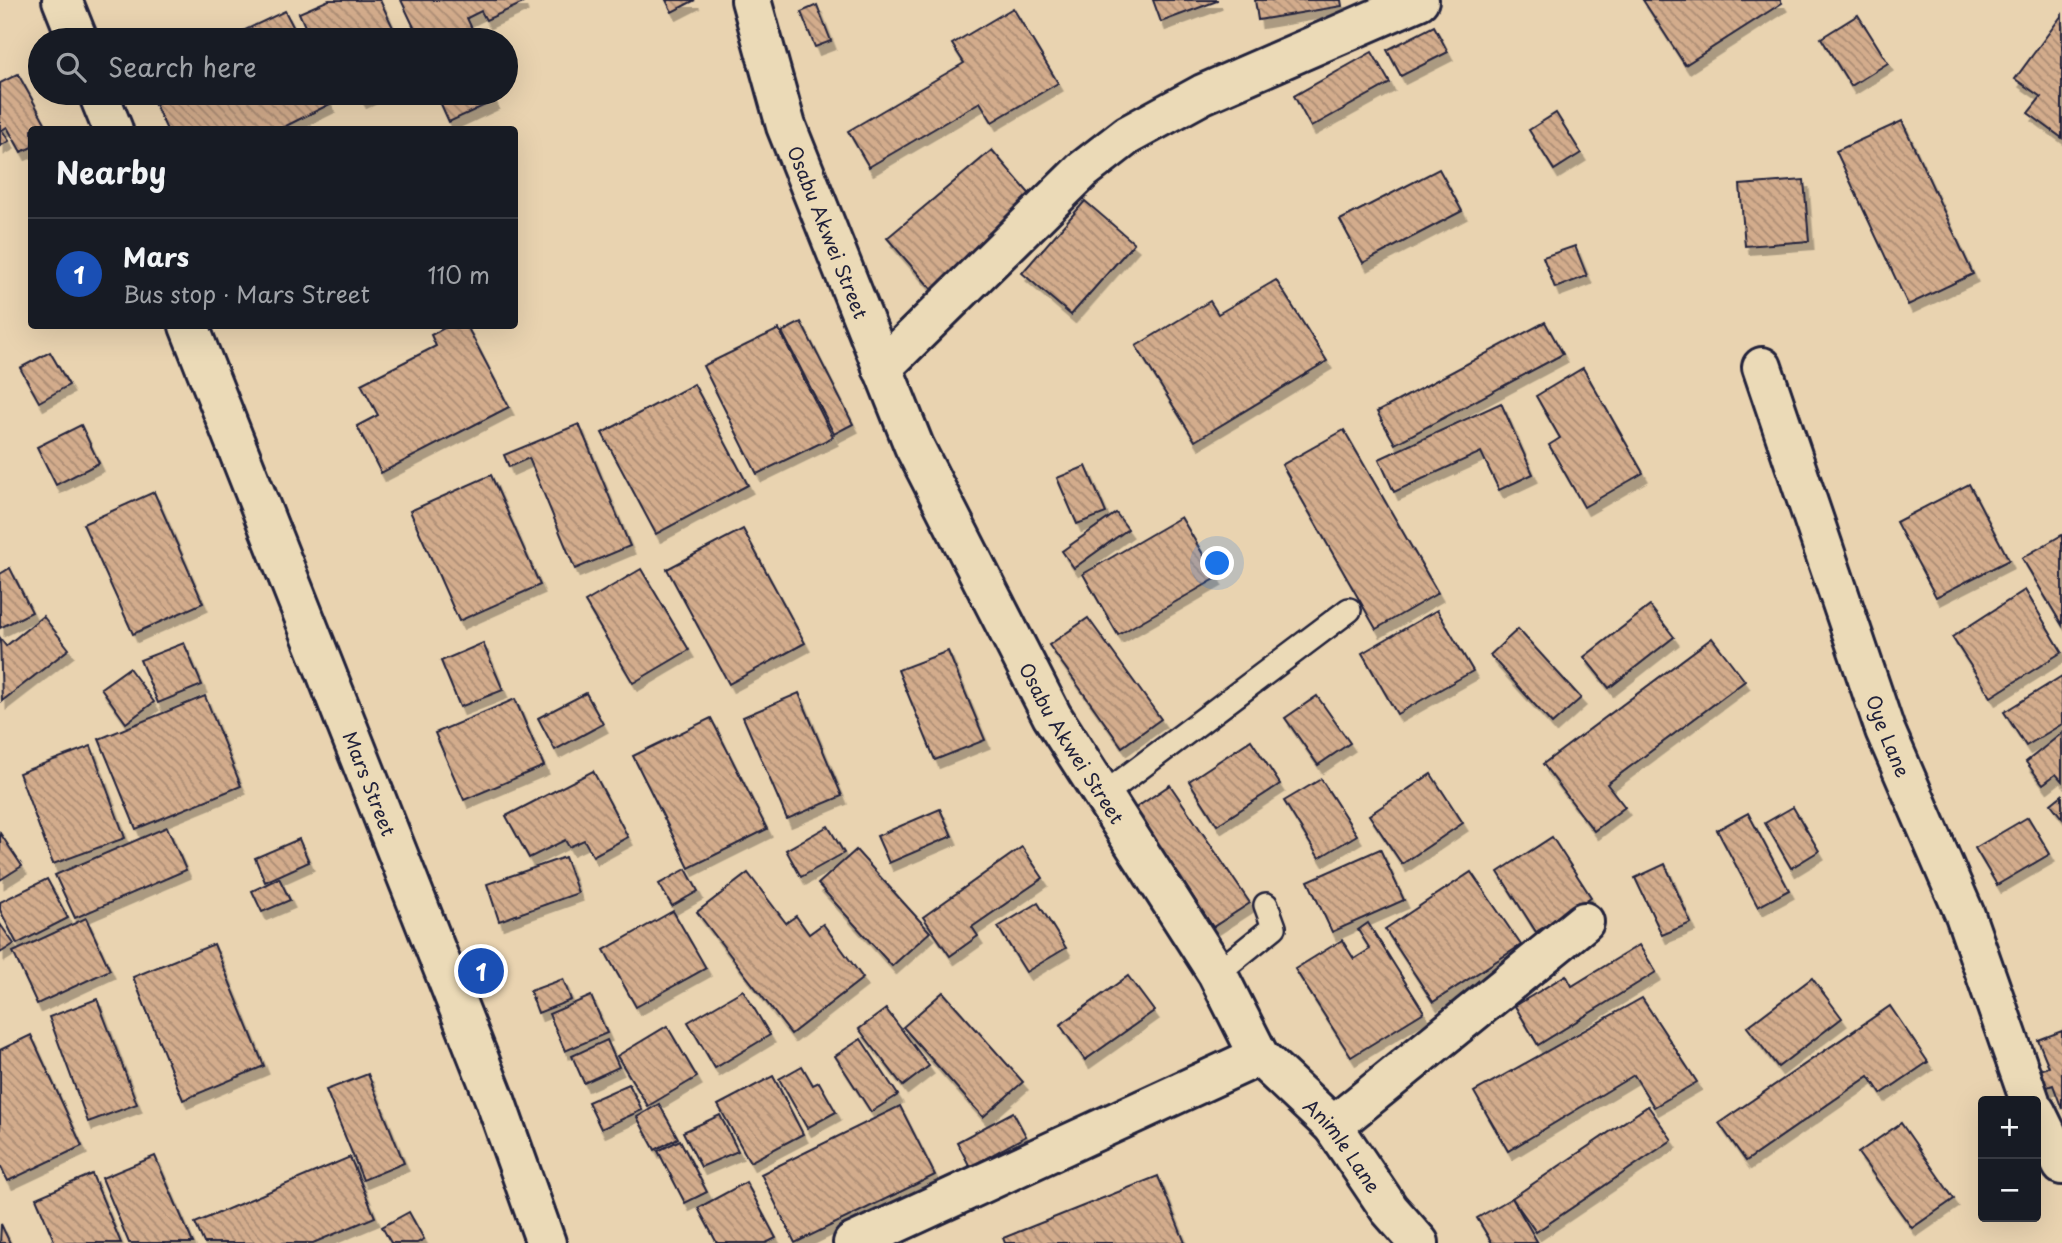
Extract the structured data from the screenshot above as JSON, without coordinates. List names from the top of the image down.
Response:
{
  "streets": {
    "street": [
      "Osabu Akwei Street",
      "Oye Lane",
      "Mars Street",
      "Animle Lane"
    ]
  },
  "crossings": [
    ["Osabu Akwei Street", "Animle Lane"]
  ],
  "page": {
    "search": "Search here",
    "heading": "Nearby",
    "list": [
      {
        "mark": "1",
        "name": "Mars",
        "note": "Bus stop · Mars Street",
        "value": "110 m"
      }
    ],
    "pins": "1",
    "map_buttons": ["+", "−"]
  }
}
